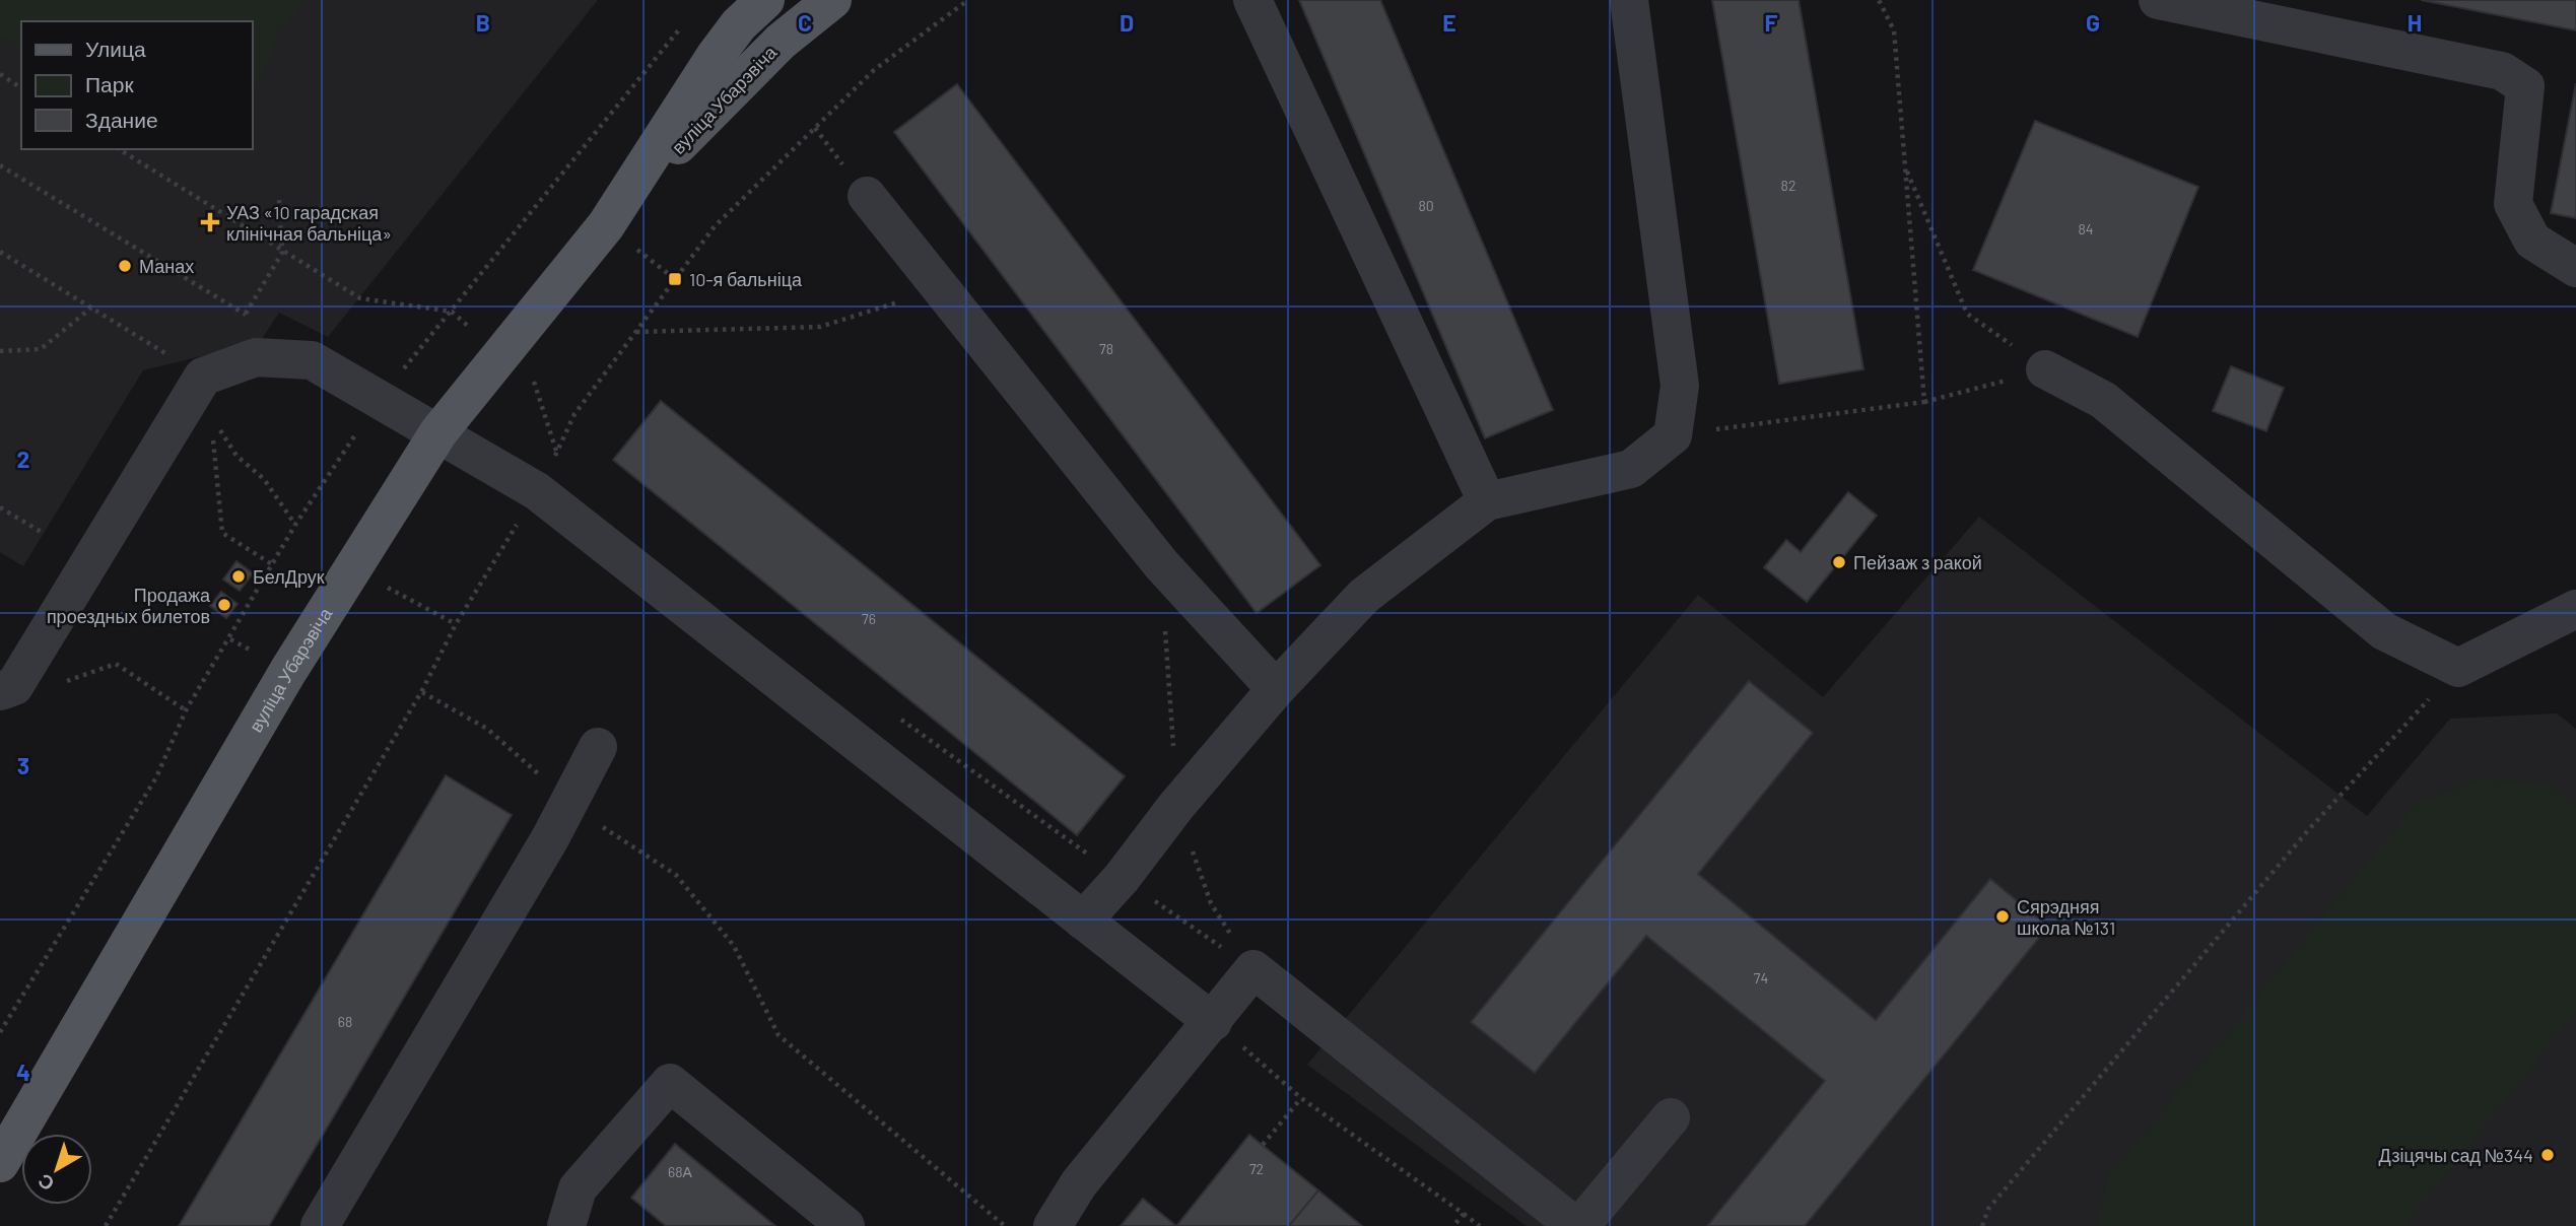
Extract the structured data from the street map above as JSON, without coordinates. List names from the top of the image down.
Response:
{
  "streets": {
    "main road": ["вуліца Убарэвіча"]
  },
  "places": {
    "health": ["УАЗ «10 гарадская клінічная бальніца»"],
    "other": [
      "Манах",
      "Пейзаж з ракой",
      "БелДрук",
      "Продажа проездных билетов",
      "Сярэдняя школа №131",
      "Дзіцячы сад №344"
    ],
    "transit": ["10-я бальніца"]
  },
  "house_numbers": [
    "82",
    "80",
    "84",
    "78",
    "76",
    "74",
    "68",
    "72",
    "68А"
  ],
  "legend": ["Улица", "Парк", "Здание"],
  "north": "bottom left",
  "grid": {
    "columns": [
      "B",
      "C",
      "D",
      "E",
      "F",
      "G",
      "H"
    ],
    "rows": ["2", "3", "4"]
  }
}
